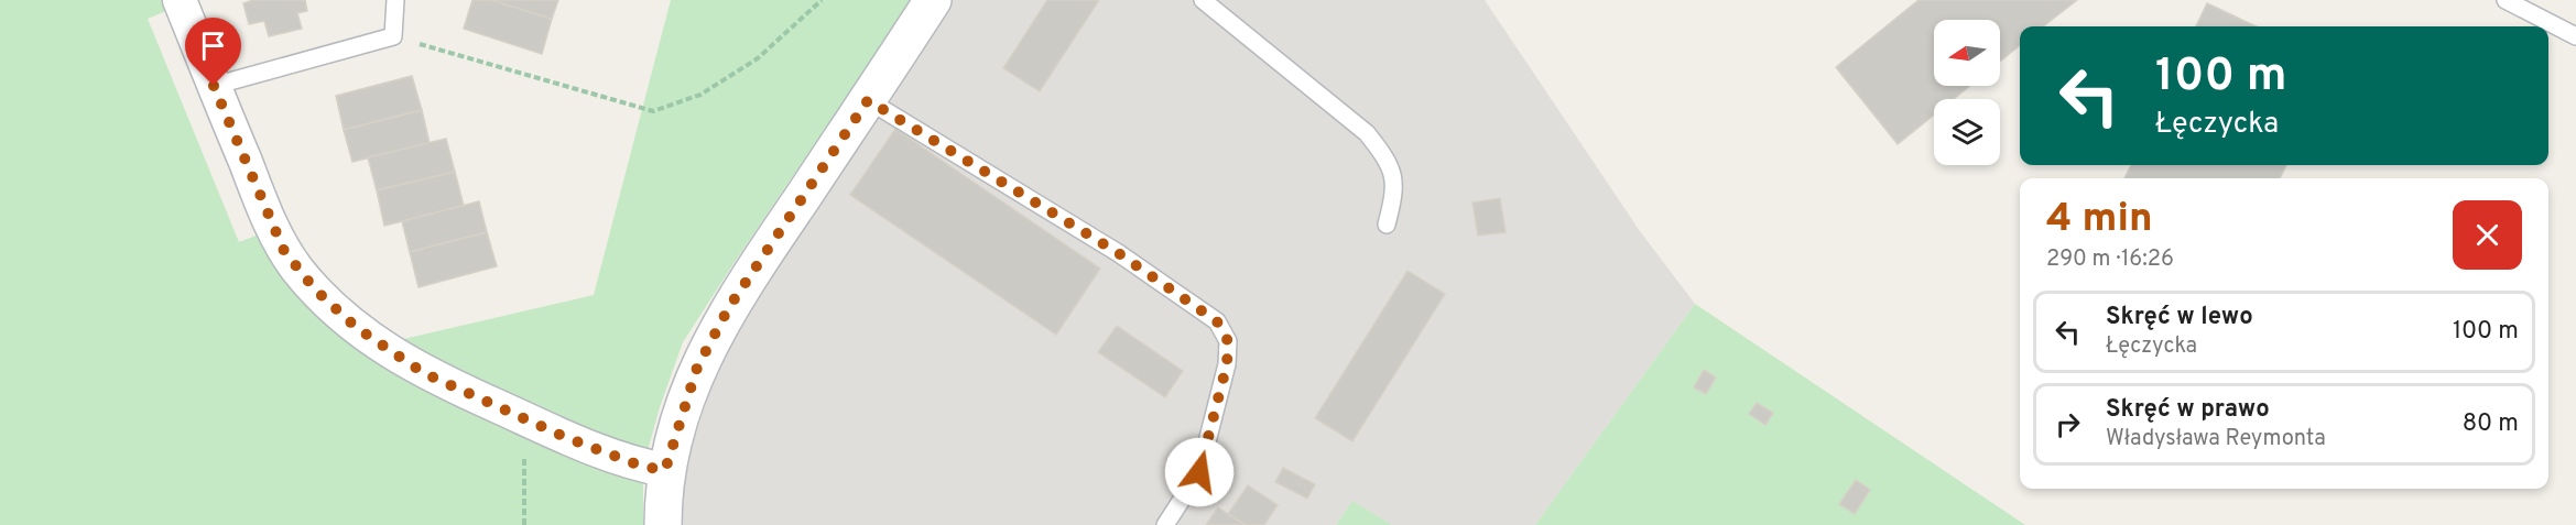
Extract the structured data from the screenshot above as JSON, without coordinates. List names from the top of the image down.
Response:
{
  "north": "left",
  "page": {
    "turn": ["100 m", "Łęczycka"],
    "heading": ["4 min", "290 m · 16:26"],
    "list": [
      {
        "name": "Skręć w lewo",
        "note": "Łęczycka",
        "value": "100 m"
      },
      {
        "name": "Skręć w prawo",
        "note": "Władysława Reymonta",
        "value": "80 m"
      }
    ]
  }
}
